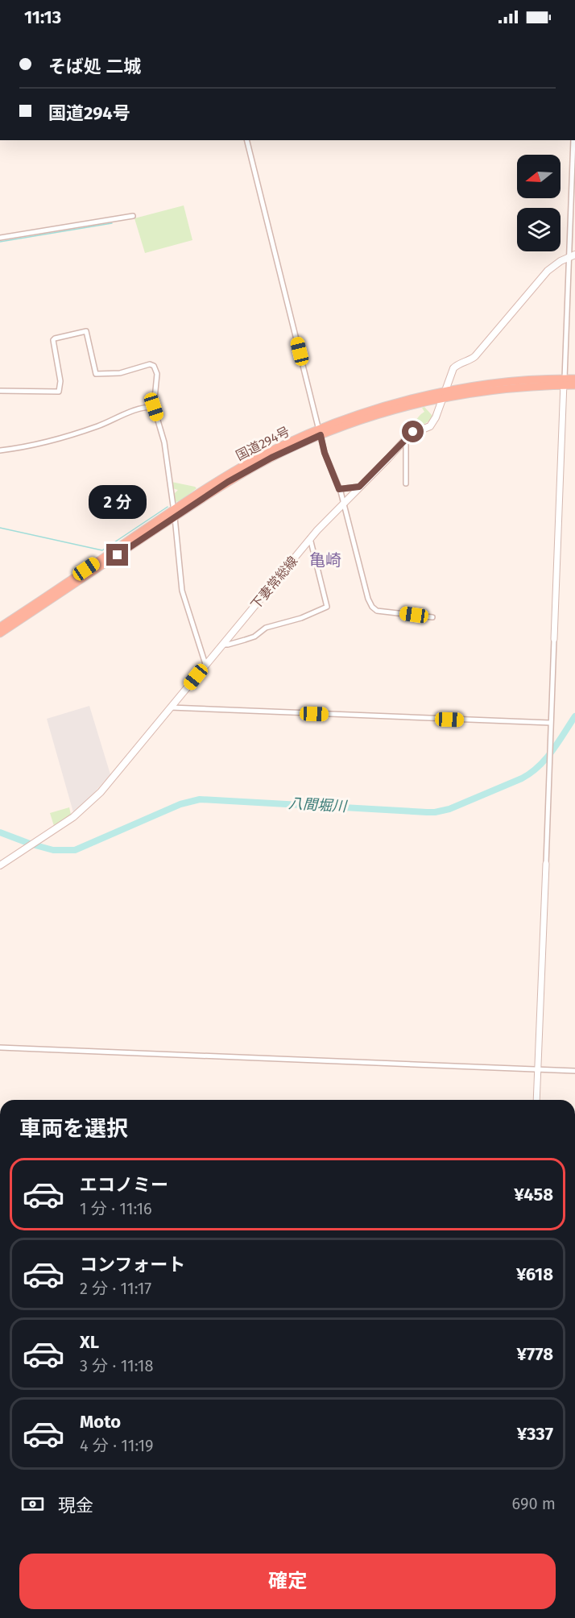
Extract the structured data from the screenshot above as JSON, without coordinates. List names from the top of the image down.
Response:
{
  "streets": {
    "highway": ["国道294号"],
    "main road": ["下妻常総線"]
  },
  "crossings": [
    ["国道294号", "下妻常総線"]
  ],
  "districts": ["亀崎"],
  "water": ["八間堀川"],
  "north": "left",
  "page": {
    "status": "11:13",
    "banner": ["そば処 二城", "国道294号"],
    "bubble": "2 分",
    "heading": "車両を選択",
    "list": [
      {
        "name": "エコノミー",
        "note": "1 分 · 11:16",
        "value": "¥458"
      },
      {
        "name": "コンフォート",
        "note": "2 分 · 11:17",
        "value": "¥618"
      },
      {
        "name": "XL",
        "note": "3 分 · 11:18",
        "value": "¥778"
      },
      {
        "name": "Moto",
        "note": "4 分 · 11:19",
        "value": "¥337"
      }
    ],
    "pay": ["現金", "690 m"],
    "buttons": "確定"
  }
}
